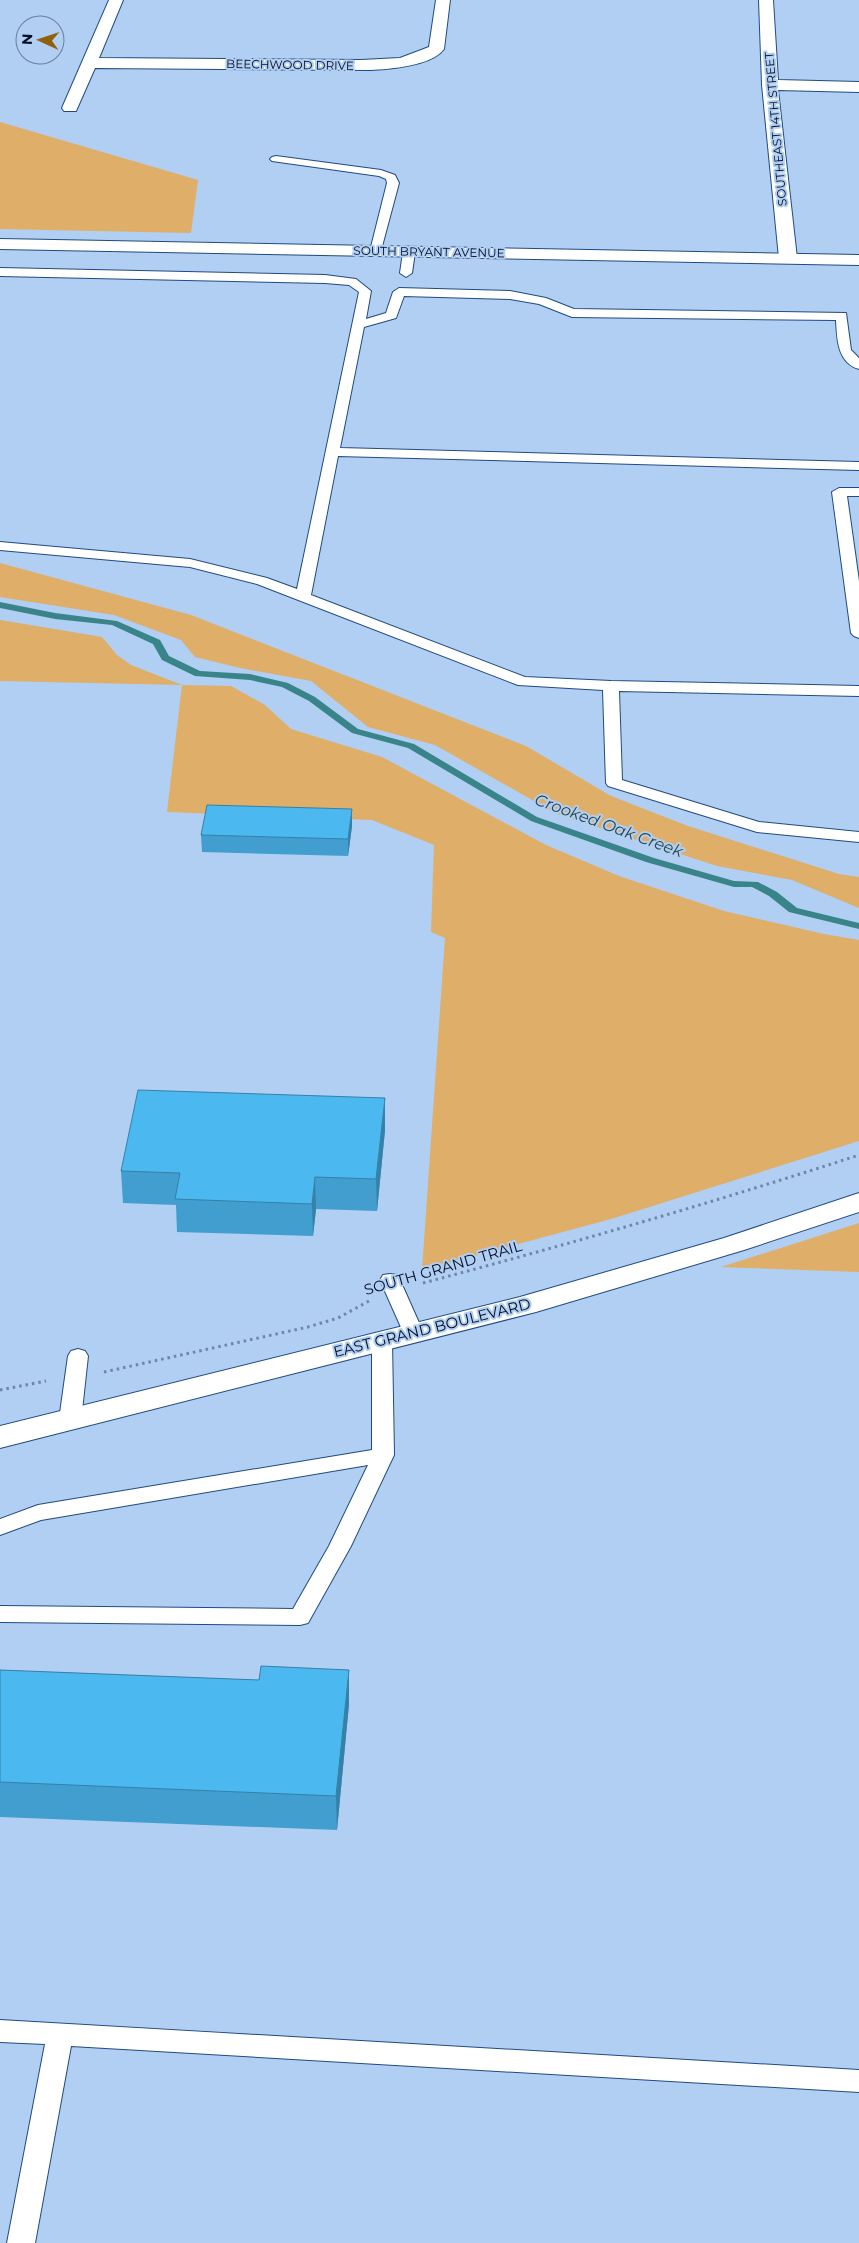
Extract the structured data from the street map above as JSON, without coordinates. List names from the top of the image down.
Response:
{
  "streets": {
    "street": [
      "BEECHWOOD DRIVE",
      "SOUTHEAST 14TH STREET",
      "SOUTH BRYANT AVENUE",
      "EAST GRAND BOULEVARD"
    ],
    "path": ["SOUTH GRAND TRAIL"]
  },
  "crossings": [
    ["SOUTHEAST 14TH STREET", "SOUTH BRYANT AVENUE"]
  ],
  "water": ["Crooked Oak Creek"],
  "north": "left"
}
